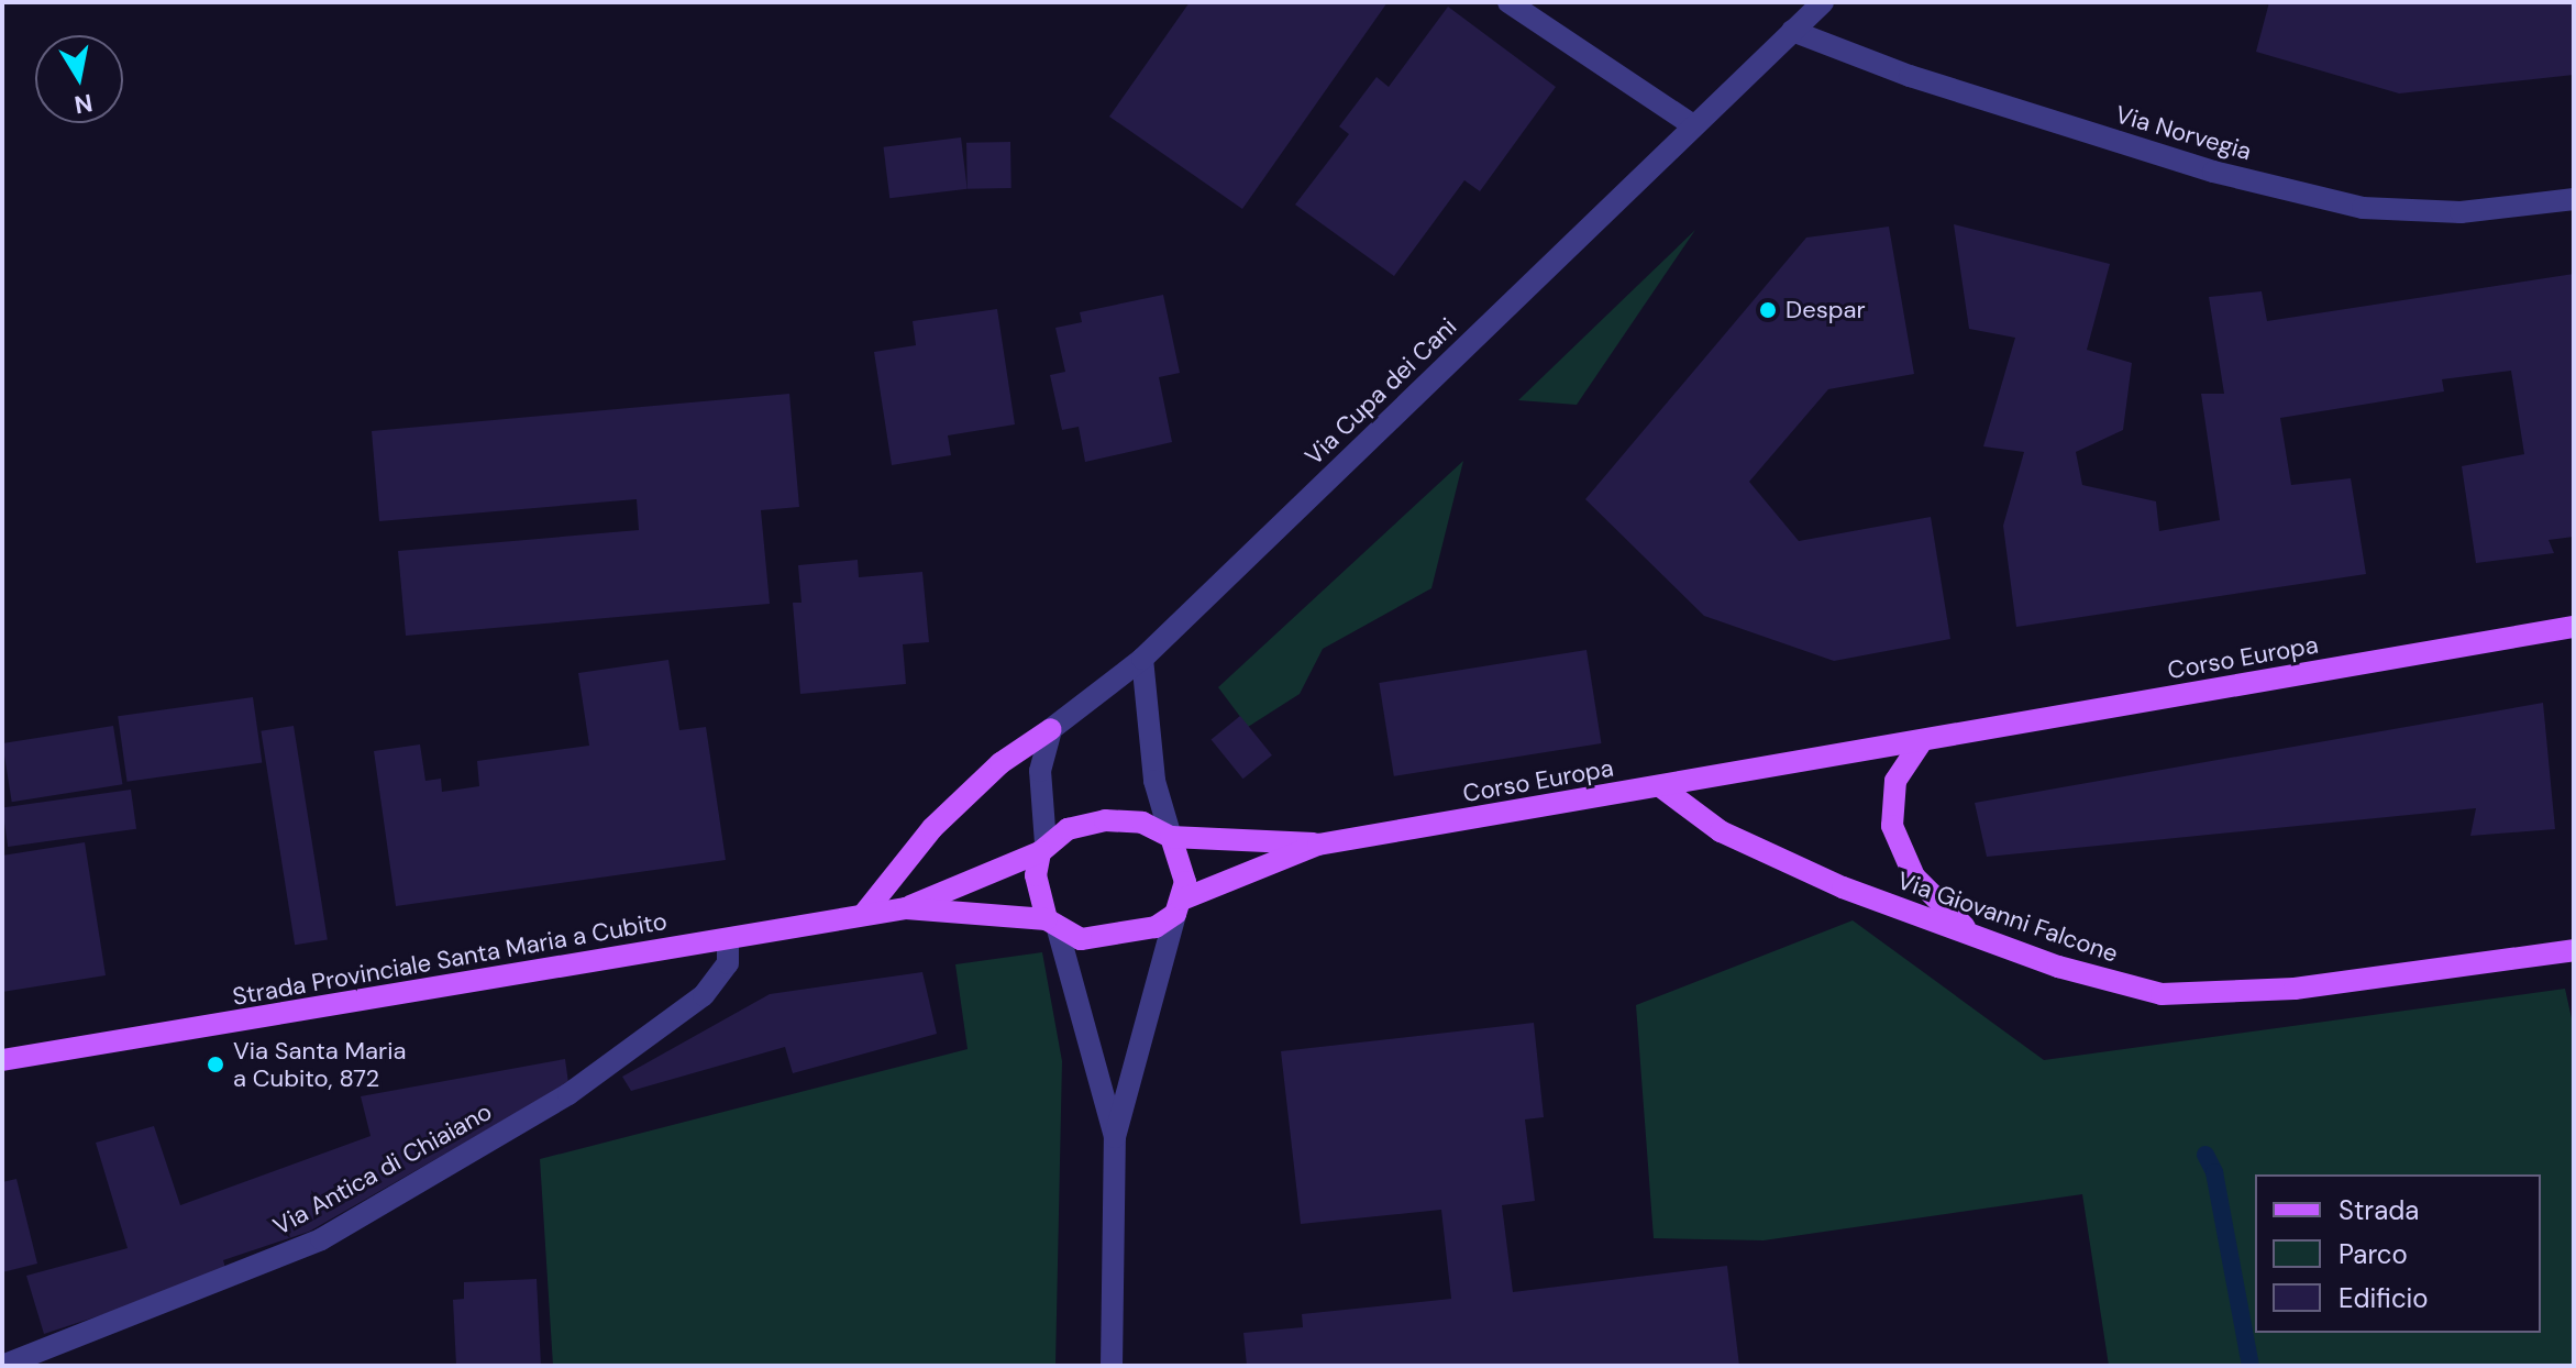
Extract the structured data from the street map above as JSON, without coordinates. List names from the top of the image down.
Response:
{
  "streets": {
    "main road": ["Corso Europa", "Via Giovanni Falcone", "Strada Provinciale Santa Maria a Cubito"],
    "street": ["Via Norvegia", "Via Cupa dei Cani", "Via Antica di Chiaiano"]
  },
  "crossings": [
    ["Via Norvegia", "Via Cupa dei Cani"],
    ["Corso Europa", "Via Giovanni Falcone"],
    ["Strada Provinciale Santa Maria a Cubito", "Via Antica di Chiaiano"]
  ],
  "places": ["Despar", "Via Santa Maria a Cubito, 872"],
  "legend": ["Strada", "Parco", "Edificio"],
  "north": "bottom"
}
